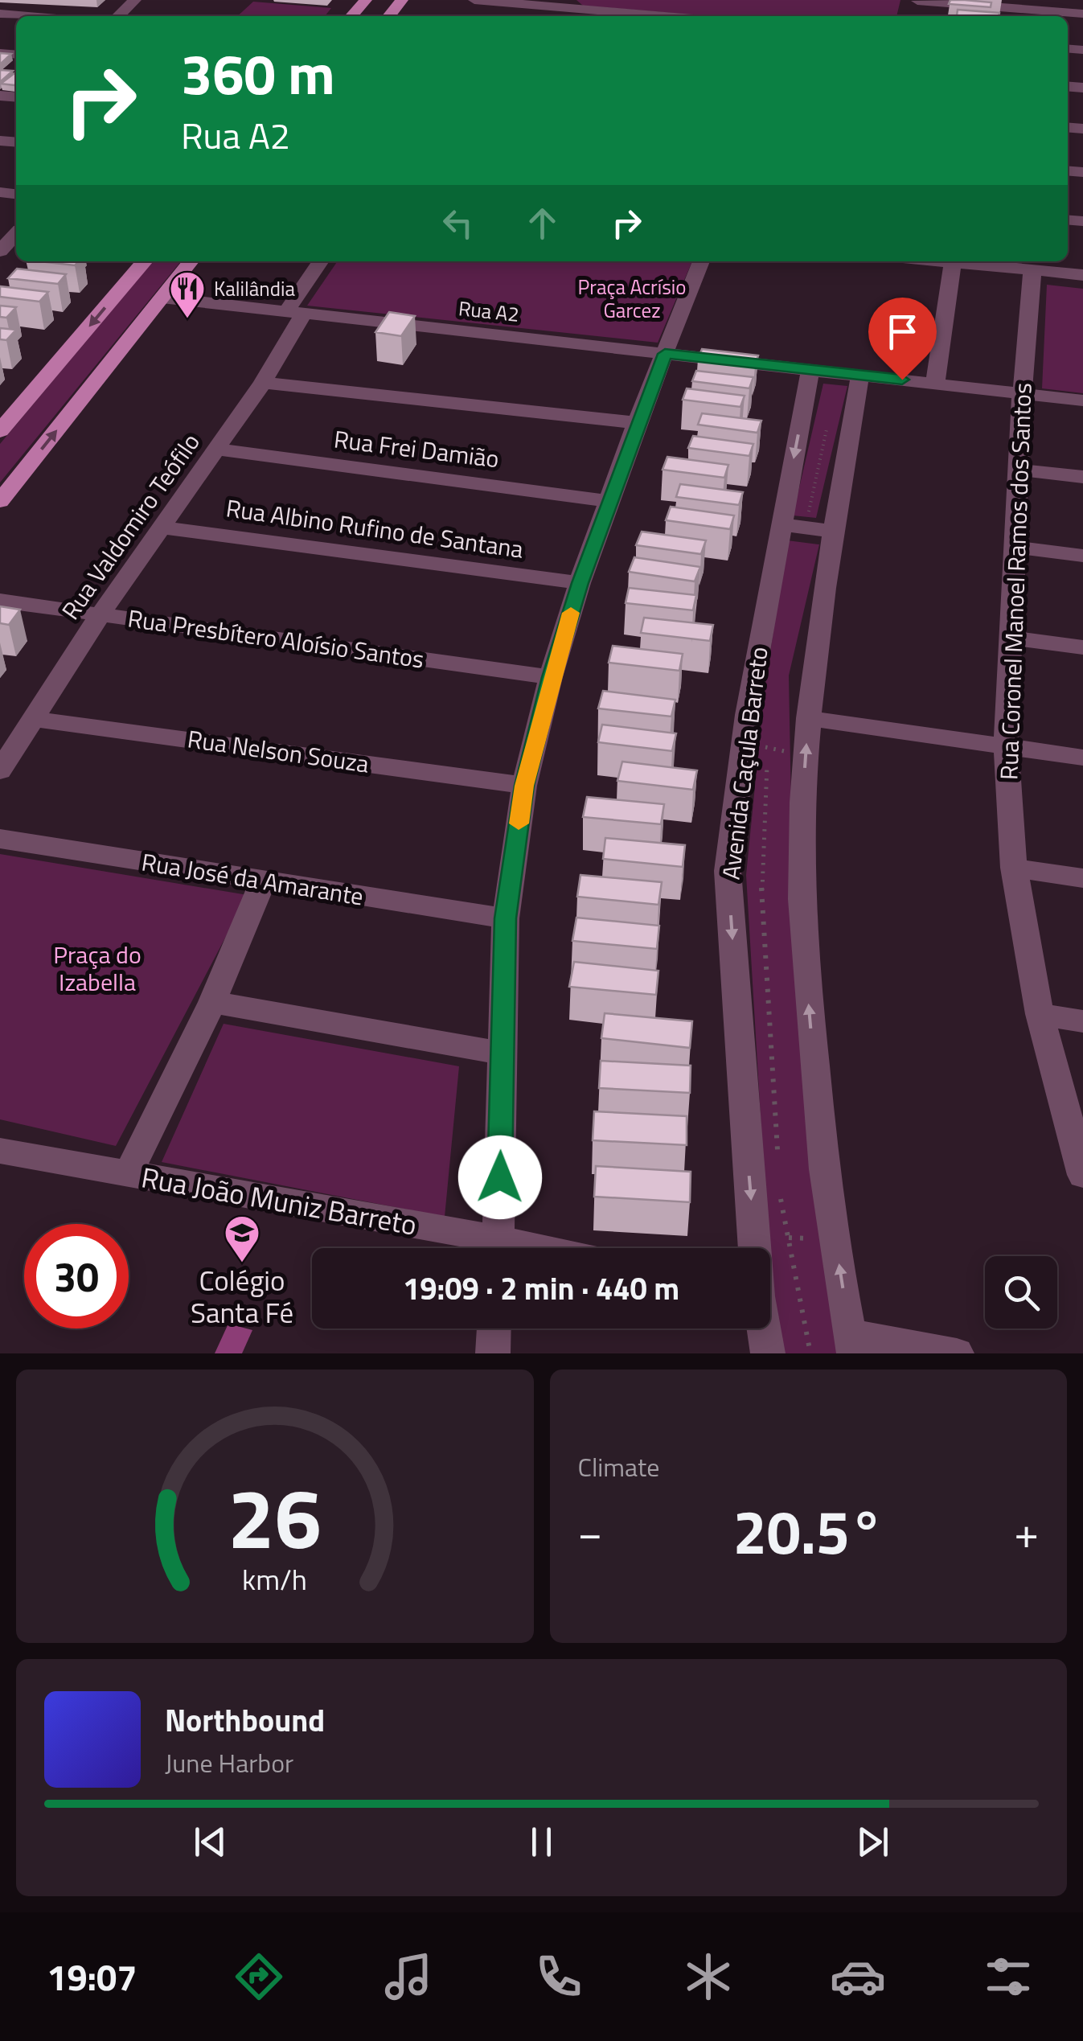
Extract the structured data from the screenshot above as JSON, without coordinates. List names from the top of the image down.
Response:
{
  "streets": {
    "street": [
      "Rua A2",
      "Rua Frei Damião",
      "Rua Valdomiro Teófilo",
      "Rua Albino Rufino de Santana",
      "Rua Coronel Manoel Ramos dos Santos",
      "Rua Presbítero Aloísio Santos",
      "Rua Nelson Souza",
      "Avenida Caçula Barreto",
      "Rua José da Amarante",
      "Rua João Muniz Barreto"
    ]
  },
  "crossings": [
    ["Rua A2", "Rua Valdomiro Teófilo"],
    ["Rua A2", "Rua Coronel Manoel Ramos dos Santos"],
    ["Rua A2", "Avenida Caçula Barreto"],
    ["Rua Frei Damião", "Rua Valdomiro Teófilo"],
    ["Rua Valdomiro Teófilo", "Rua Albino Rufino de Santana"],
    ["Rua Valdomiro Teófilo", "Rua Presbítero Aloísio Santos"],
    ["Rua Valdomiro Teófilo", "Rua Nelson Souza"]
  ],
  "parks": ["Praça Acrísio Garcez", "Praça do Izabella"],
  "places": {
    "restaurant": ["Kalilândia"],
    "school or university": ["Colégio Santa Fé"]
  },
  "page": {
    "turn": ["360 m", "Rua A2"],
    "limit": "30",
    "trip": "19:09 · 2 min · 440 m",
    "tile": "Climate",
    "heat": ["−", "20.5°", "+"],
    "song": ["Northbound", "June Harbor"],
    "tabs": "19:07",
    "gauge": ["26", "km/h"]
  }
}
